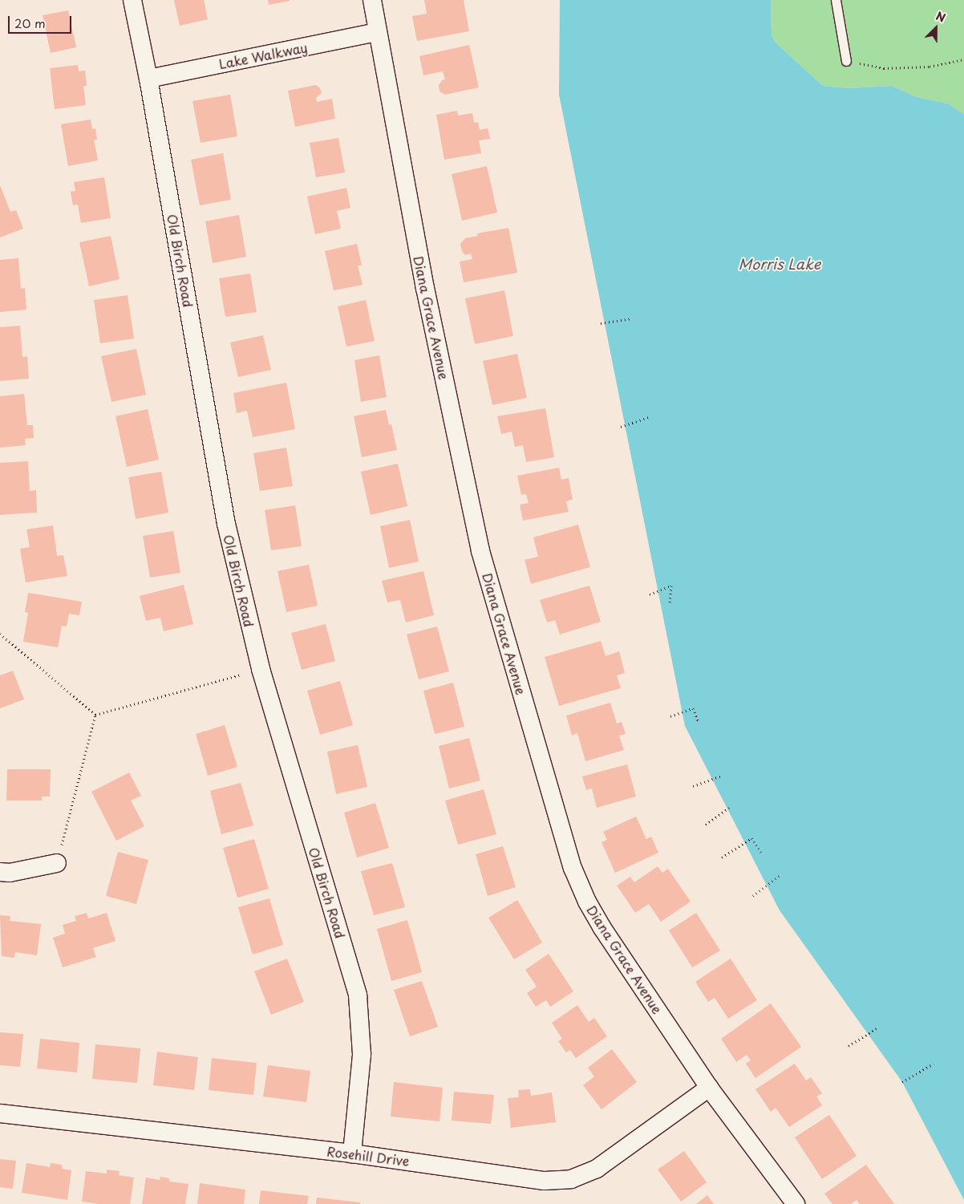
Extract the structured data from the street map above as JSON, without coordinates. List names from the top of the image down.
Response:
{
  "streets": {
    "street": [
      "Lake Walkway",
      "Old Birch Road",
      "Diana Grace Avenue",
      "Rosehill Drive"
    ]
  },
  "crossings": [
    ["Lake Walkway", "Old Birch Road"],
    ["Lake Walkway", "Diana Grace Avenue"],
    ["Old Birch Road", "Rosehill Drive"],
    ["Diana Grace Avenue", "Rosehill Drive"]
  ],
  "water": ["Morris Lake"],
  "scale_bar": "20 m",
  "north": "top right"
}
